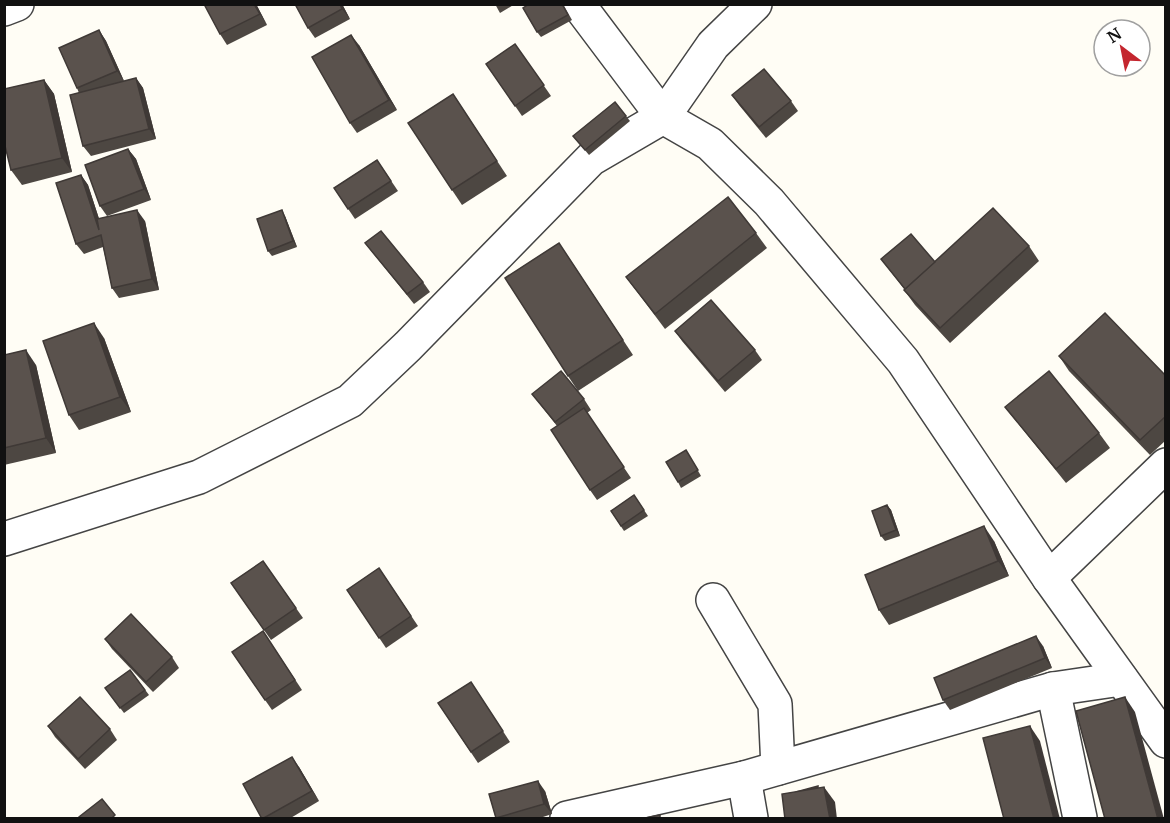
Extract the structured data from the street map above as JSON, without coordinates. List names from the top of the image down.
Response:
{
  "north": "top left"
}
